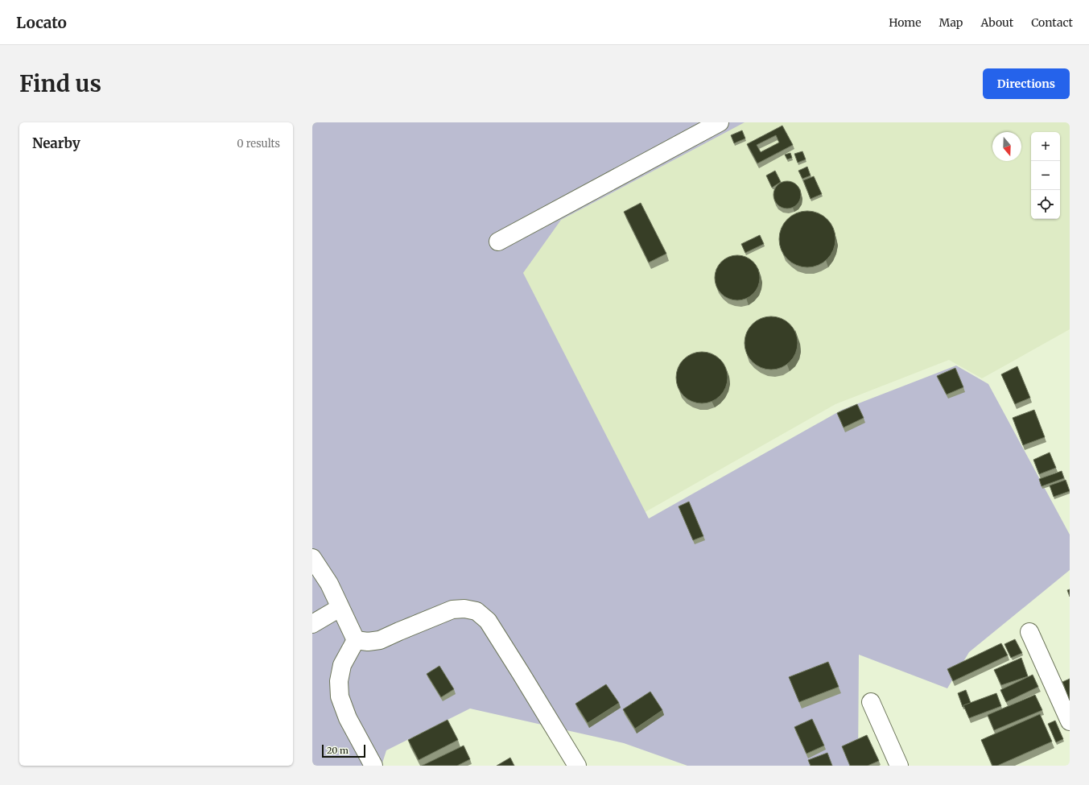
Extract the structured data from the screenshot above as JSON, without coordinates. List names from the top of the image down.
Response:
{
  "scale_bar": "20 m",
  "north": "bottom",
  "page": {
    "header": "Locato",
    "nav": [
      "Home",
      "Map",
      "About",
      "Contact"
    ],
    "buttons": "Directions",
    "title": "Find us",
    "heading": ["Nearby", "0 results"],
    "map_buttons": ["+", "−"],
    "scale": "20 m"
  }
}
